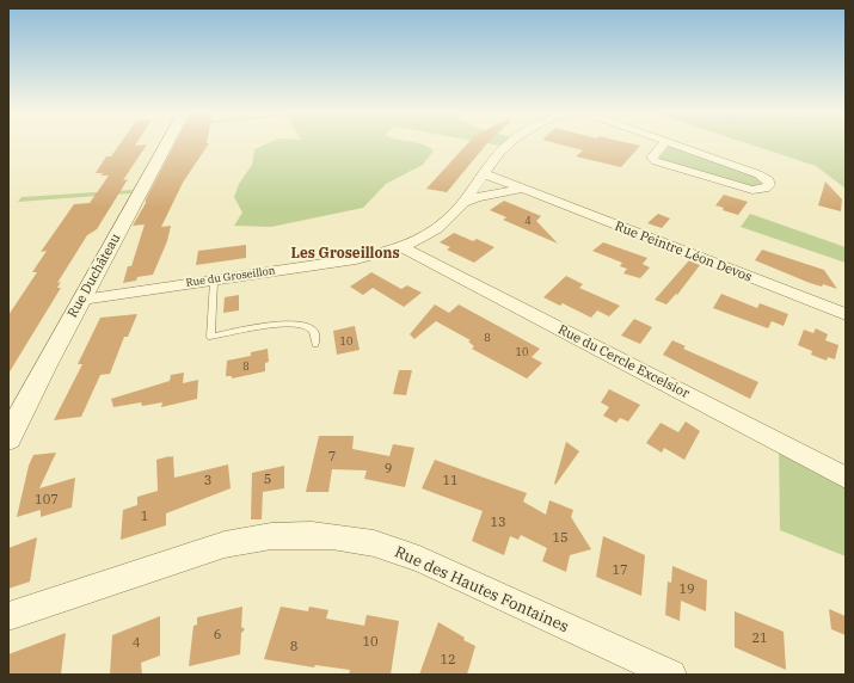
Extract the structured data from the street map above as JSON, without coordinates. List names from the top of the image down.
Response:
{
  "streets": {
    "street": [
      "Rue Peintre Léon Devos",
      "Rue Duchâteau",
      "Rue du Groseillon",
      "Rue du Cercle Excelsior",
      "Rue des Hautes Fontaines"
    ]
  },
  "crossings": [
    ["Rue Peintre Léon Devos", "Rue du Groseillon"],
    ["Rue Duchâteau", "Rue du Groseillon"],
    ["Rue du Groseillon", "Rue du Cercle Excelsior"]
  ],
  "districts": ["Les Groseillons"],
  "house_numbers": [
    "4",
    "8",
    "10",
    "10",
    "8",
    "7",
    "9",
    "5",
    "3",
    "11",
    "107",
    "1",
    "13",
    "15",
    "17",
    "19",
    "6",
    "21",
    "10",
    "4",
    "8",
    "12"
  ]
}
